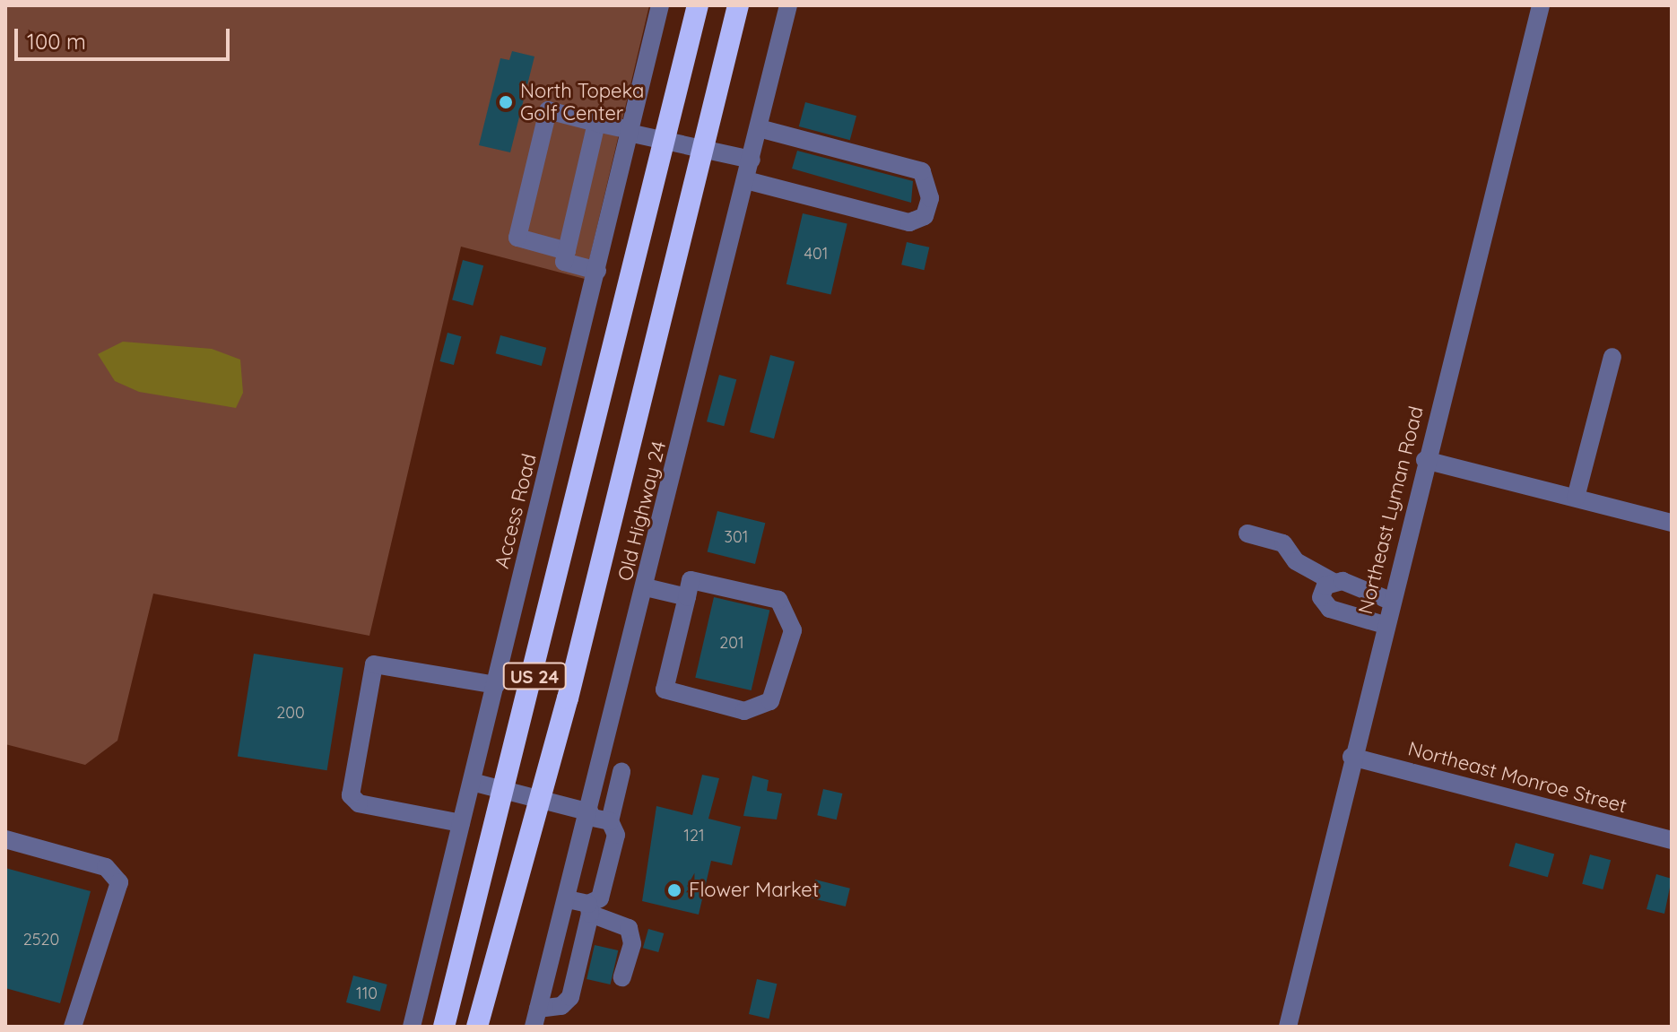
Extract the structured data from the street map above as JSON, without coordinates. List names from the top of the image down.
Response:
{
  "streets": {
    "highway": ["US 24"],
    "street": [
      "Northeast Lyman Road",
      "Access Road",
      "Old Highway 24",
      "Northeast Monroe Street"
    ]
  },
  "crossings": [
    ["Northeast Lyman Road", "Northeast Monroe Street"]
  ],
  "places": ["North Topeka Golf Center", "Flower Market"],
  "house_numbers": [
    "401",
    "301",
    "201",
    "200",
    "121",
    "2520",
    "110"
  ],
  "scale_bar": "100 m"
}
